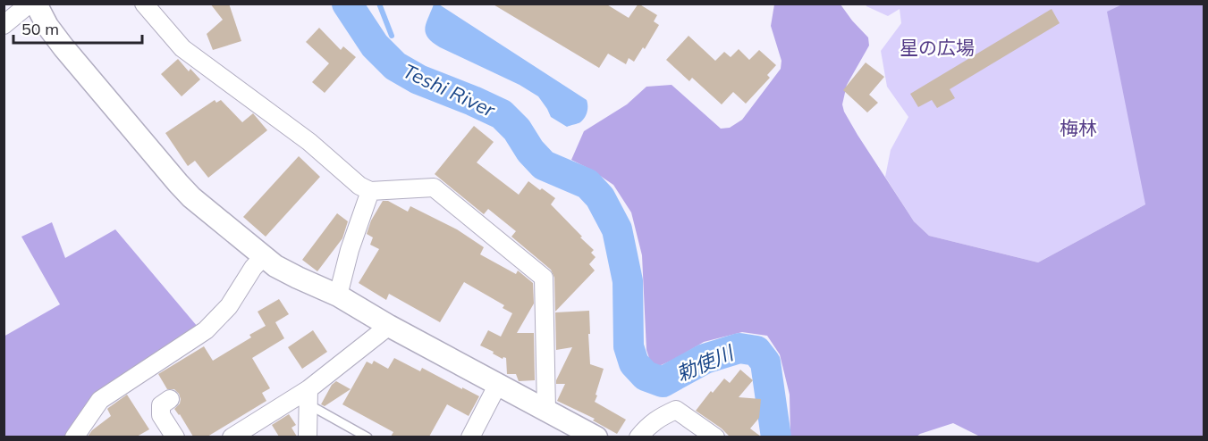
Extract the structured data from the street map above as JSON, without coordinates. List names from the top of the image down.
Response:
{
  "water": ["Teshi River", "勅使川"],
  "parks": ["星の広場", "梅林"],
  "scale_bar": "50 m"
}
